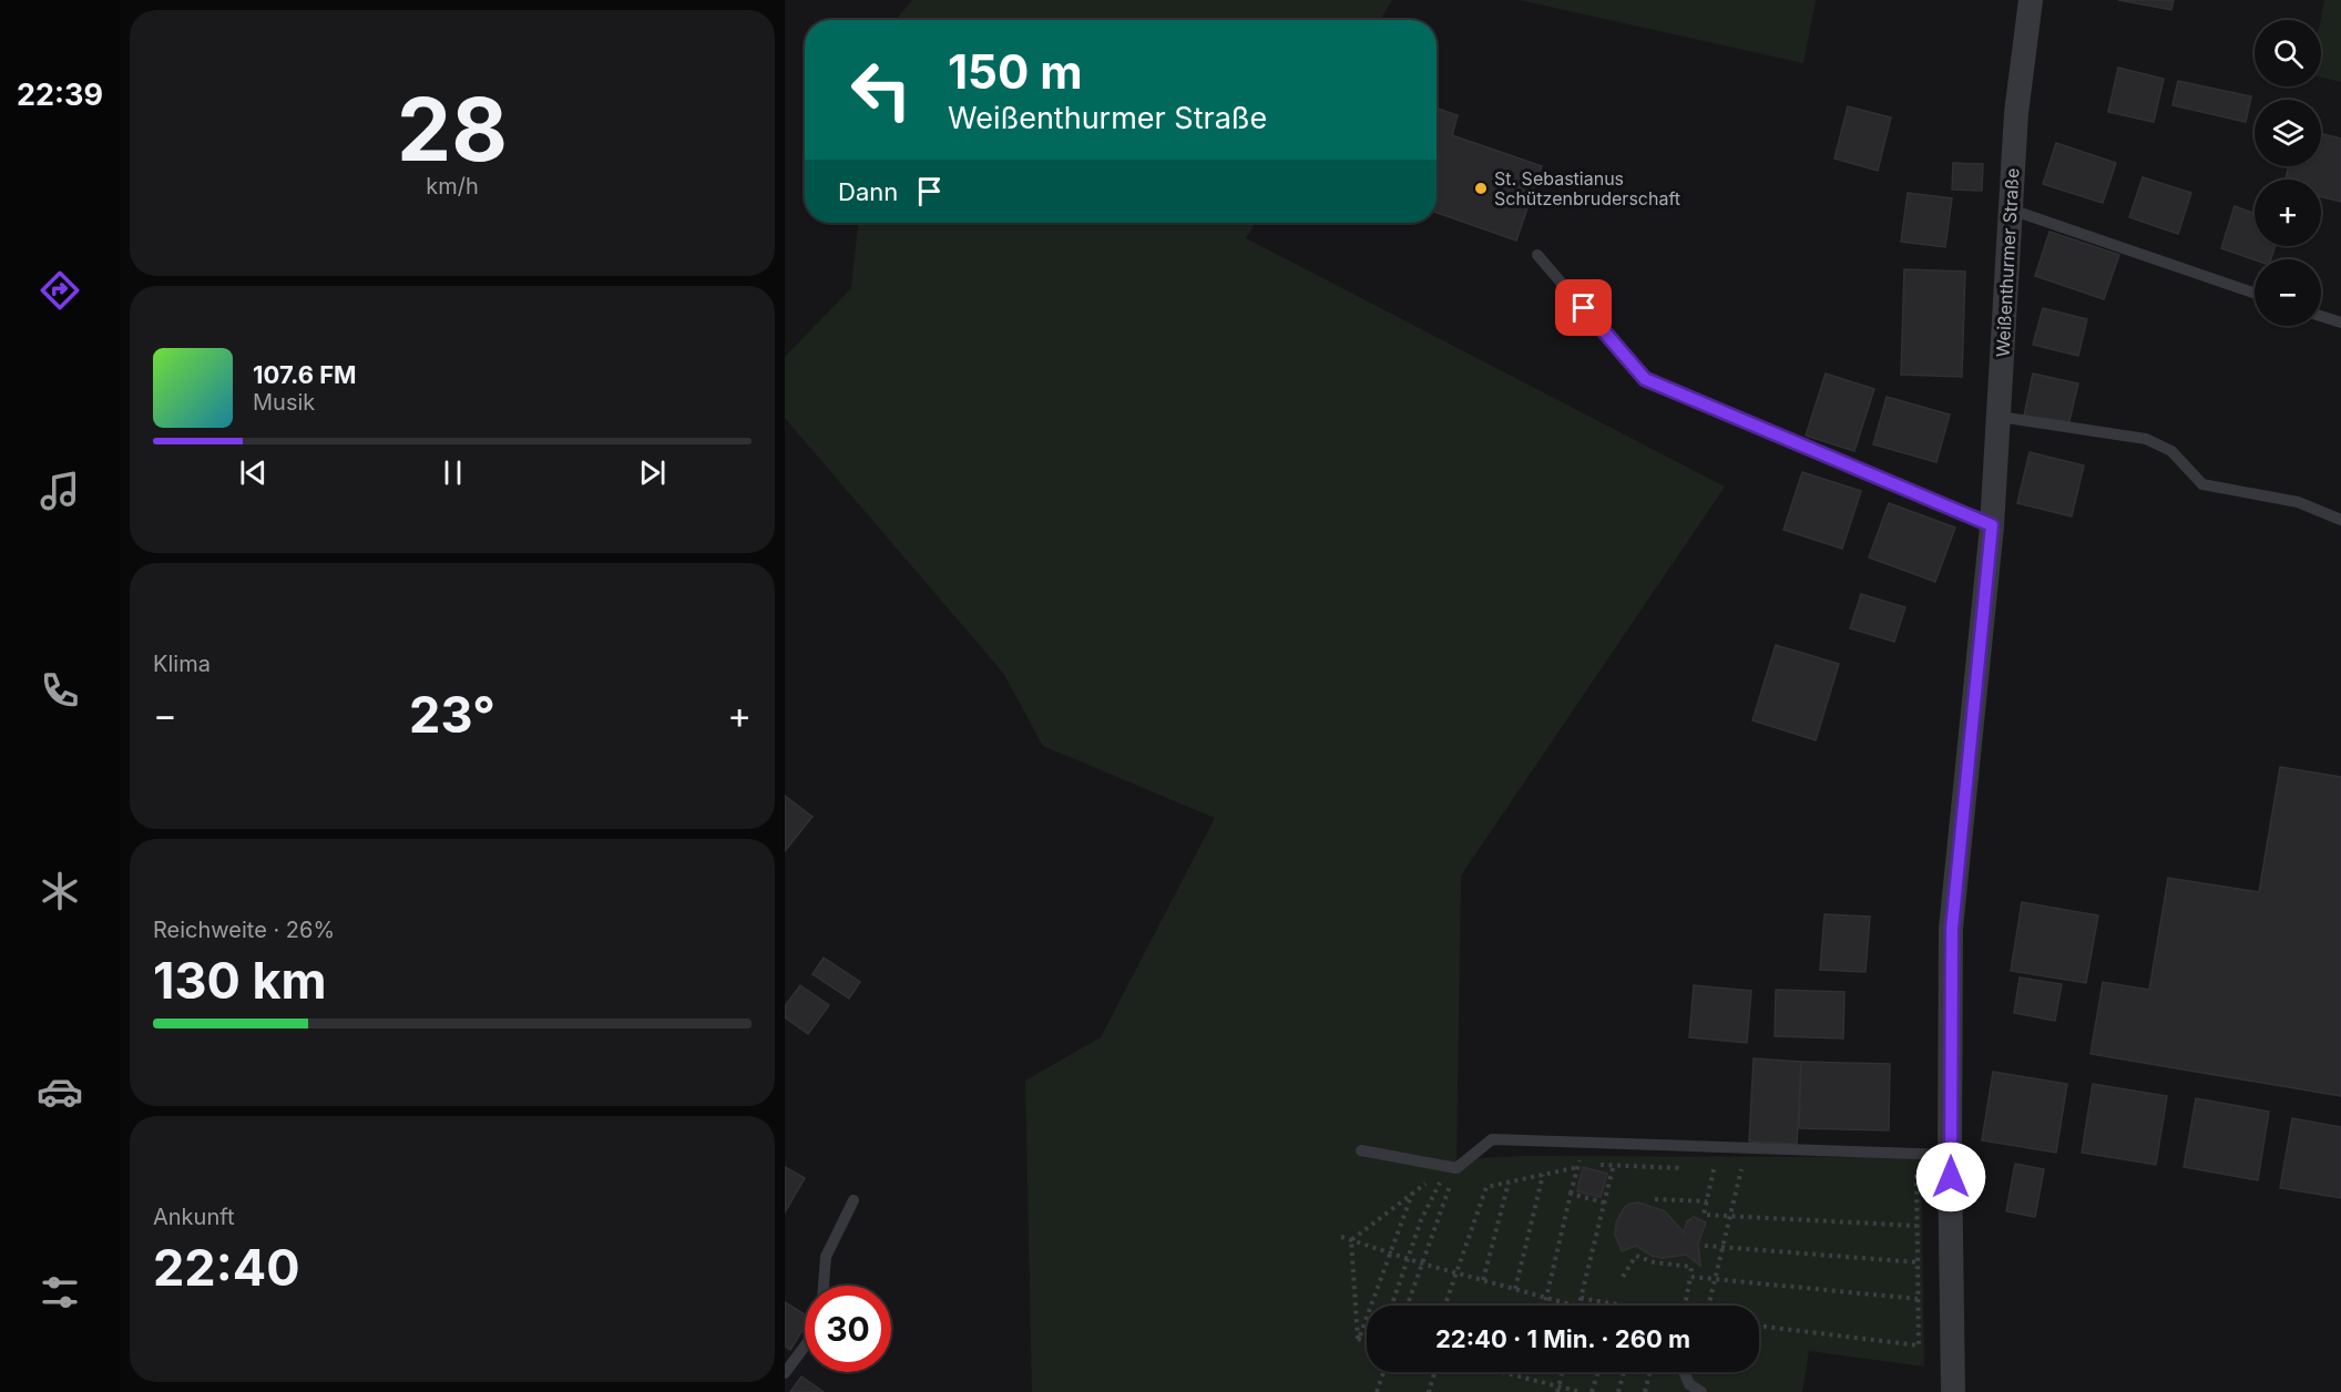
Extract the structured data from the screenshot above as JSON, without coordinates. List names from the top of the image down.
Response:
{
  "streets": {
    "street": ["Weißenthurmer Straße"]
  },
  "places": ["St. Sebastianus Schützenbruderschaft"],
  "page": {
    "tabs": "22:39",
    "tile": [
      ["28", "km/h"],
      "Klima",
      ["Reichweite · 26%", "130 km"],
      ["Ankunft", "22:40"]
    ],
    "map_buttons": ["+", "−"],
    "turn": ["150 m", "Weißenthurmer Straße"],
    "then": "Dann",
    "song": ["107.6 FM", "Musik"],
    "heat": ["−", "23°", "+"],
    "limit": "30",
    "trip": "22:40 · 1 Min. · 260 m"
  }
}
